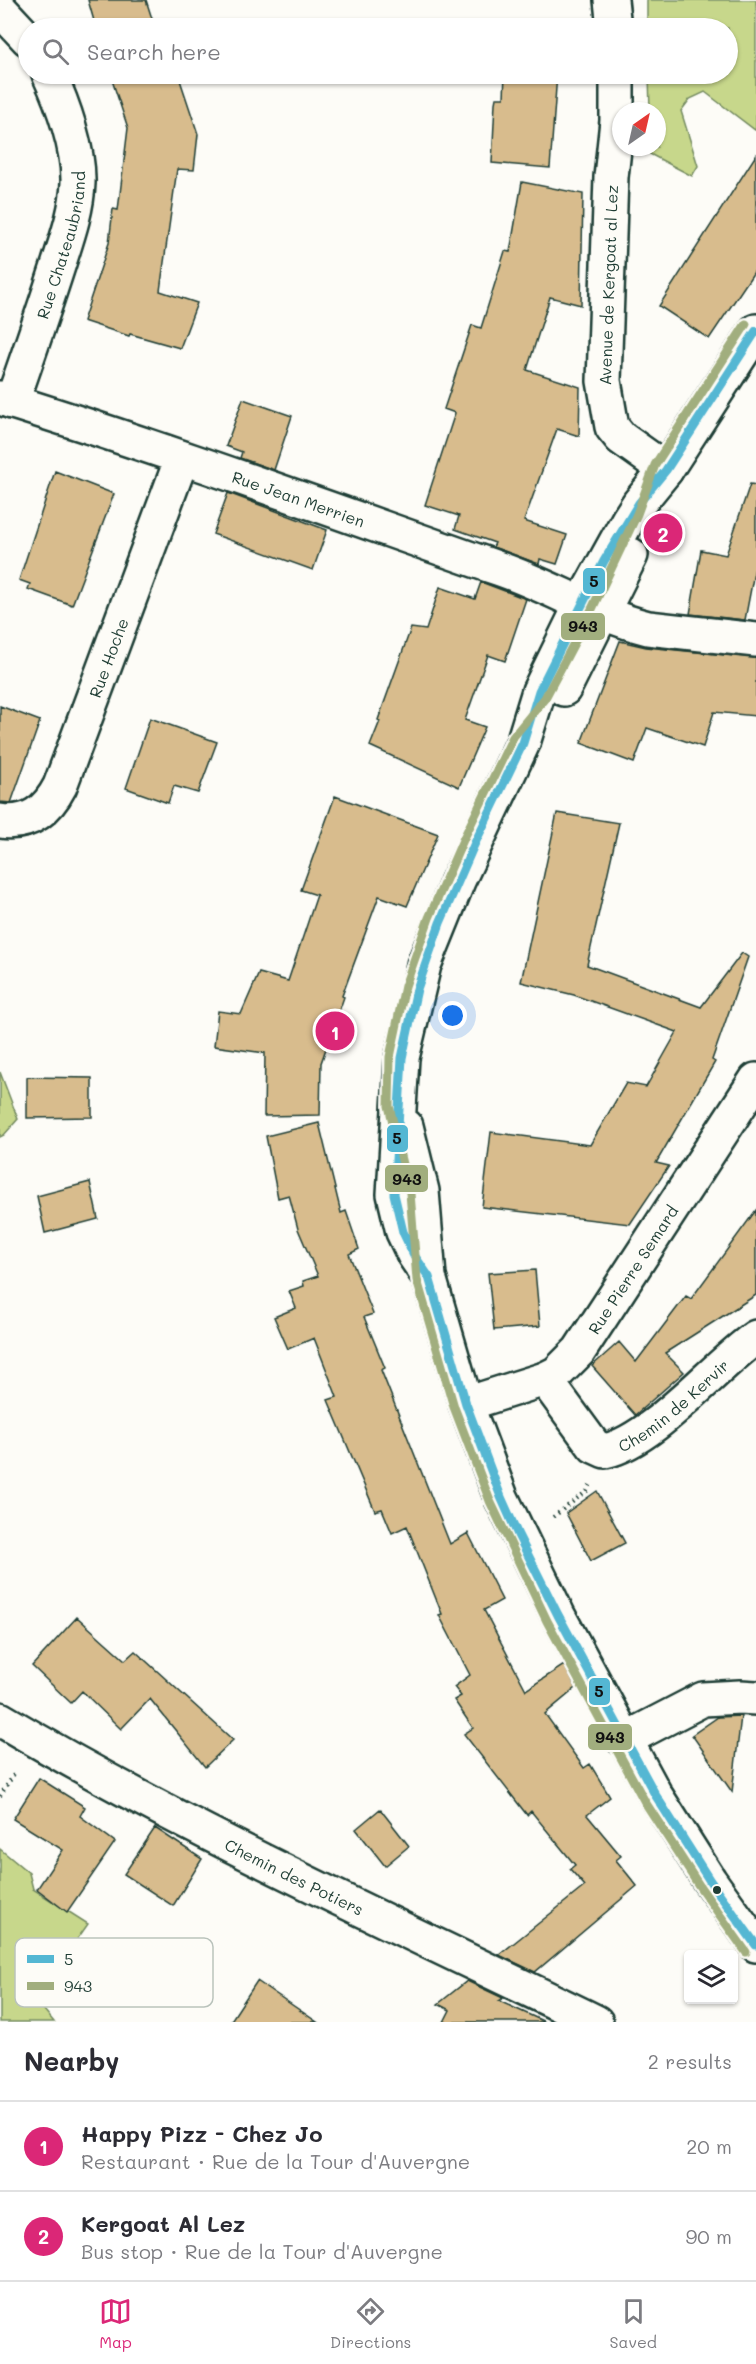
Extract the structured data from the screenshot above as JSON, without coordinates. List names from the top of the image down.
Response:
{
  "streets": {
    "street": [
      "Rue Chateaubriand",
      "Avenue de Kergoat al Lez",
      "Rue Jean Merrien",
      "Rue Hoche",
      "Rue Pierre Semard",
      "Chemin de Kervir",
      "Chemin des Potiers"
    ]
  },
  "crossings": [
    ["Rue Chateaubriand", "Rue Jean Merrien"],
    ["Rue Jean Merrien", "Rue Hoche"],
    ["Rue Pierre Semard", "Chemin de Kervir"]
  ],
  "lines": ["transit line 943", "transit line 5"],
  "legend": ["5", "943"],
  "north": "top right",
  "page": {
    "search": "Search here",
    "pins": ["2", "1"],
    "heading": ["Nearby", "2 results"],
    "list": [
      {
        "mark": "1",
        "name": "Happy Pizz - Chez Jo",
        "note": "Restaurant · Rue de la Tour d'Auvergne",
        "value": "20 m"
      },
      {
        "mark": "2",
        "name": "Kergoat Al Lez",
        "note": "Bus stop · Rue de la Tour d'Auvergne",
        "value": "90 m"
      }
    ],
    "nav": ["Map", "Directions", "Saved"]
  }
}
